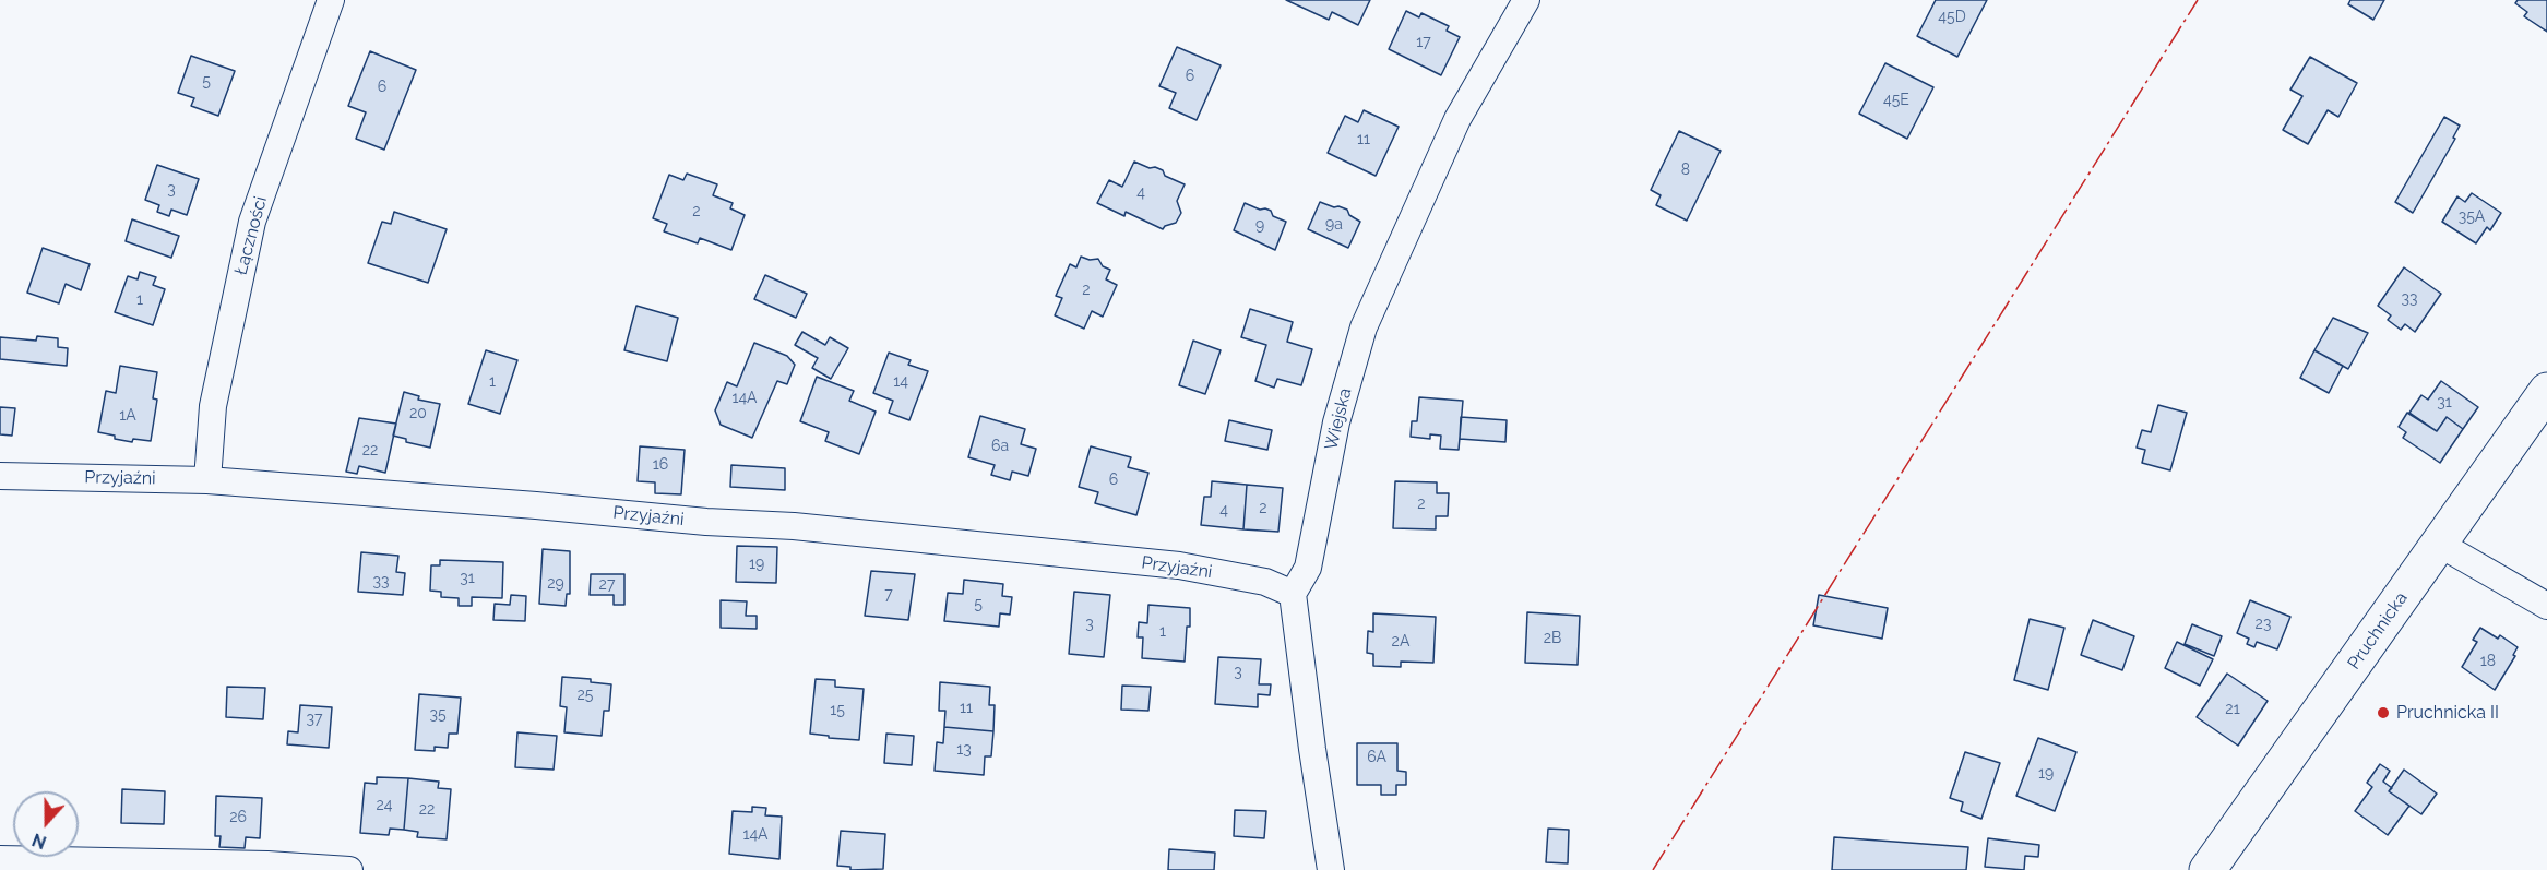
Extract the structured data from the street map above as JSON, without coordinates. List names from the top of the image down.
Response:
{
  "streets": {
    "main road": ["Pruchnicka"],
    "street": ["Łączności", "Wiejska", "Przyjaźni"]
  },
  "crossings": [
    ["Łączności", "Przyjaźni"],
    ["Wiejska", "Przyjaźni"]
  ],
  "places": ["Pruchnicka II"],
  "house_numbers": [
    "45D",
    "17",
    "6",
    "5",
    "6",
    "45E",
    "11",
    "8",
    "3",
    "4",
    "2",
    "35A",
    "9a",
    "9",
    "2",
    "33",
    "1",
    "1",
    "14",
    "14A",
    "31",
    "20",
    "1A",
    "6a",
    "22",
    "16",
    "6",
    "2",
    "2",
    "4",
    "19",
    "31",
    "33",
    "29",
    "27",
    "7",
    "5",
    "3",
    "23",
    "1",
    "2B",
    "2A",
    "18",
    "3",
    "25",
    "11",
    "21",
    "15",
    "35",
    "37",
    "13",
    "6A",
    "19",
    "24",
    "22",
    "26",
    "14A"
  ],
  "north": "bottom"
}
